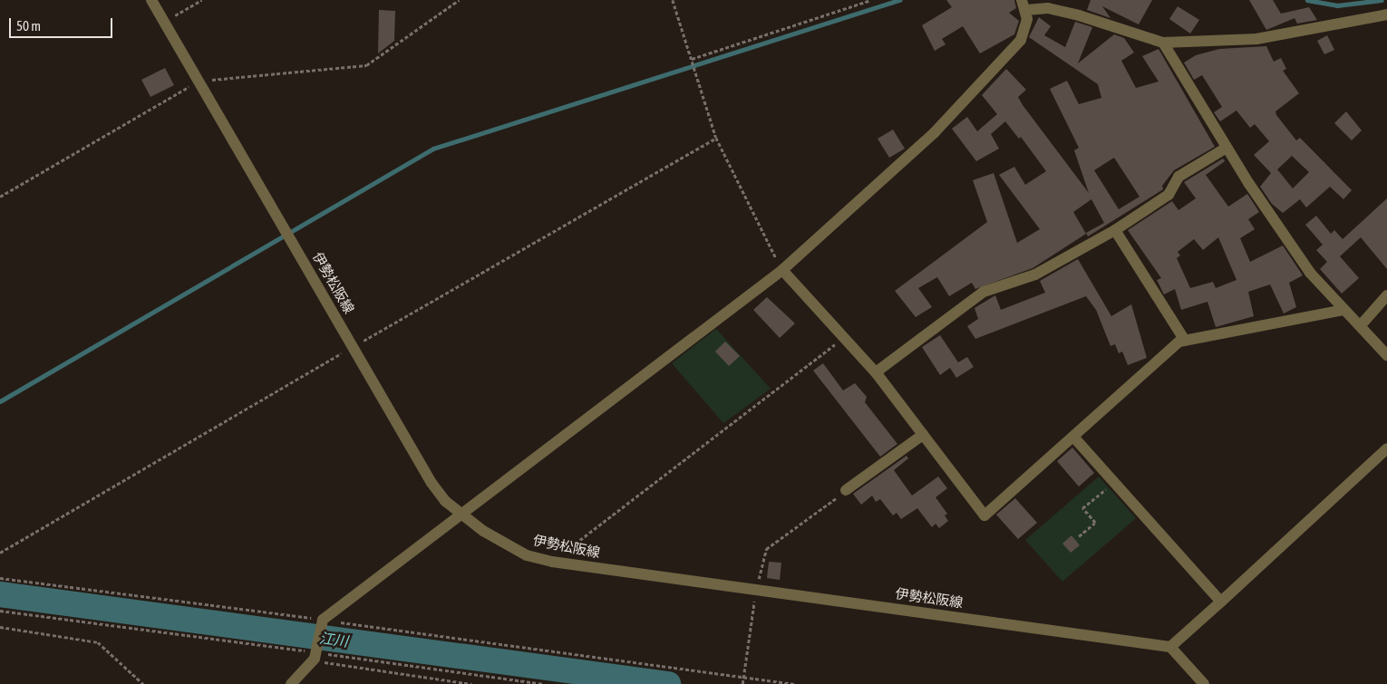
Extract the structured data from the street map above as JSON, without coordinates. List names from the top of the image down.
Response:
{
  "streets": {
    "street": ["伊勢松阪線"]
  },
  "water": ["江川"],
  "scale_bar": "50 m"
}
